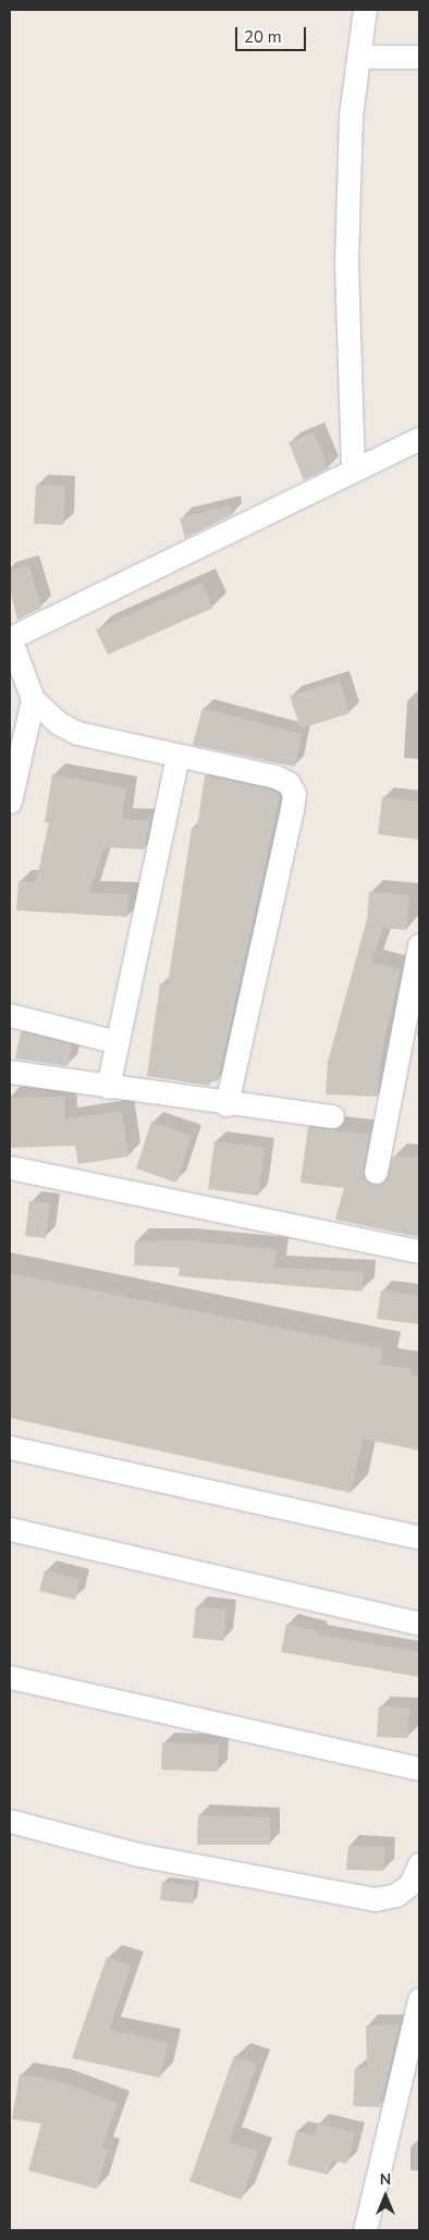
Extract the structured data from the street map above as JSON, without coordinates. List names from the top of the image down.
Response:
{
  "scale_bar": "20 m",
  "north": "top"
}
